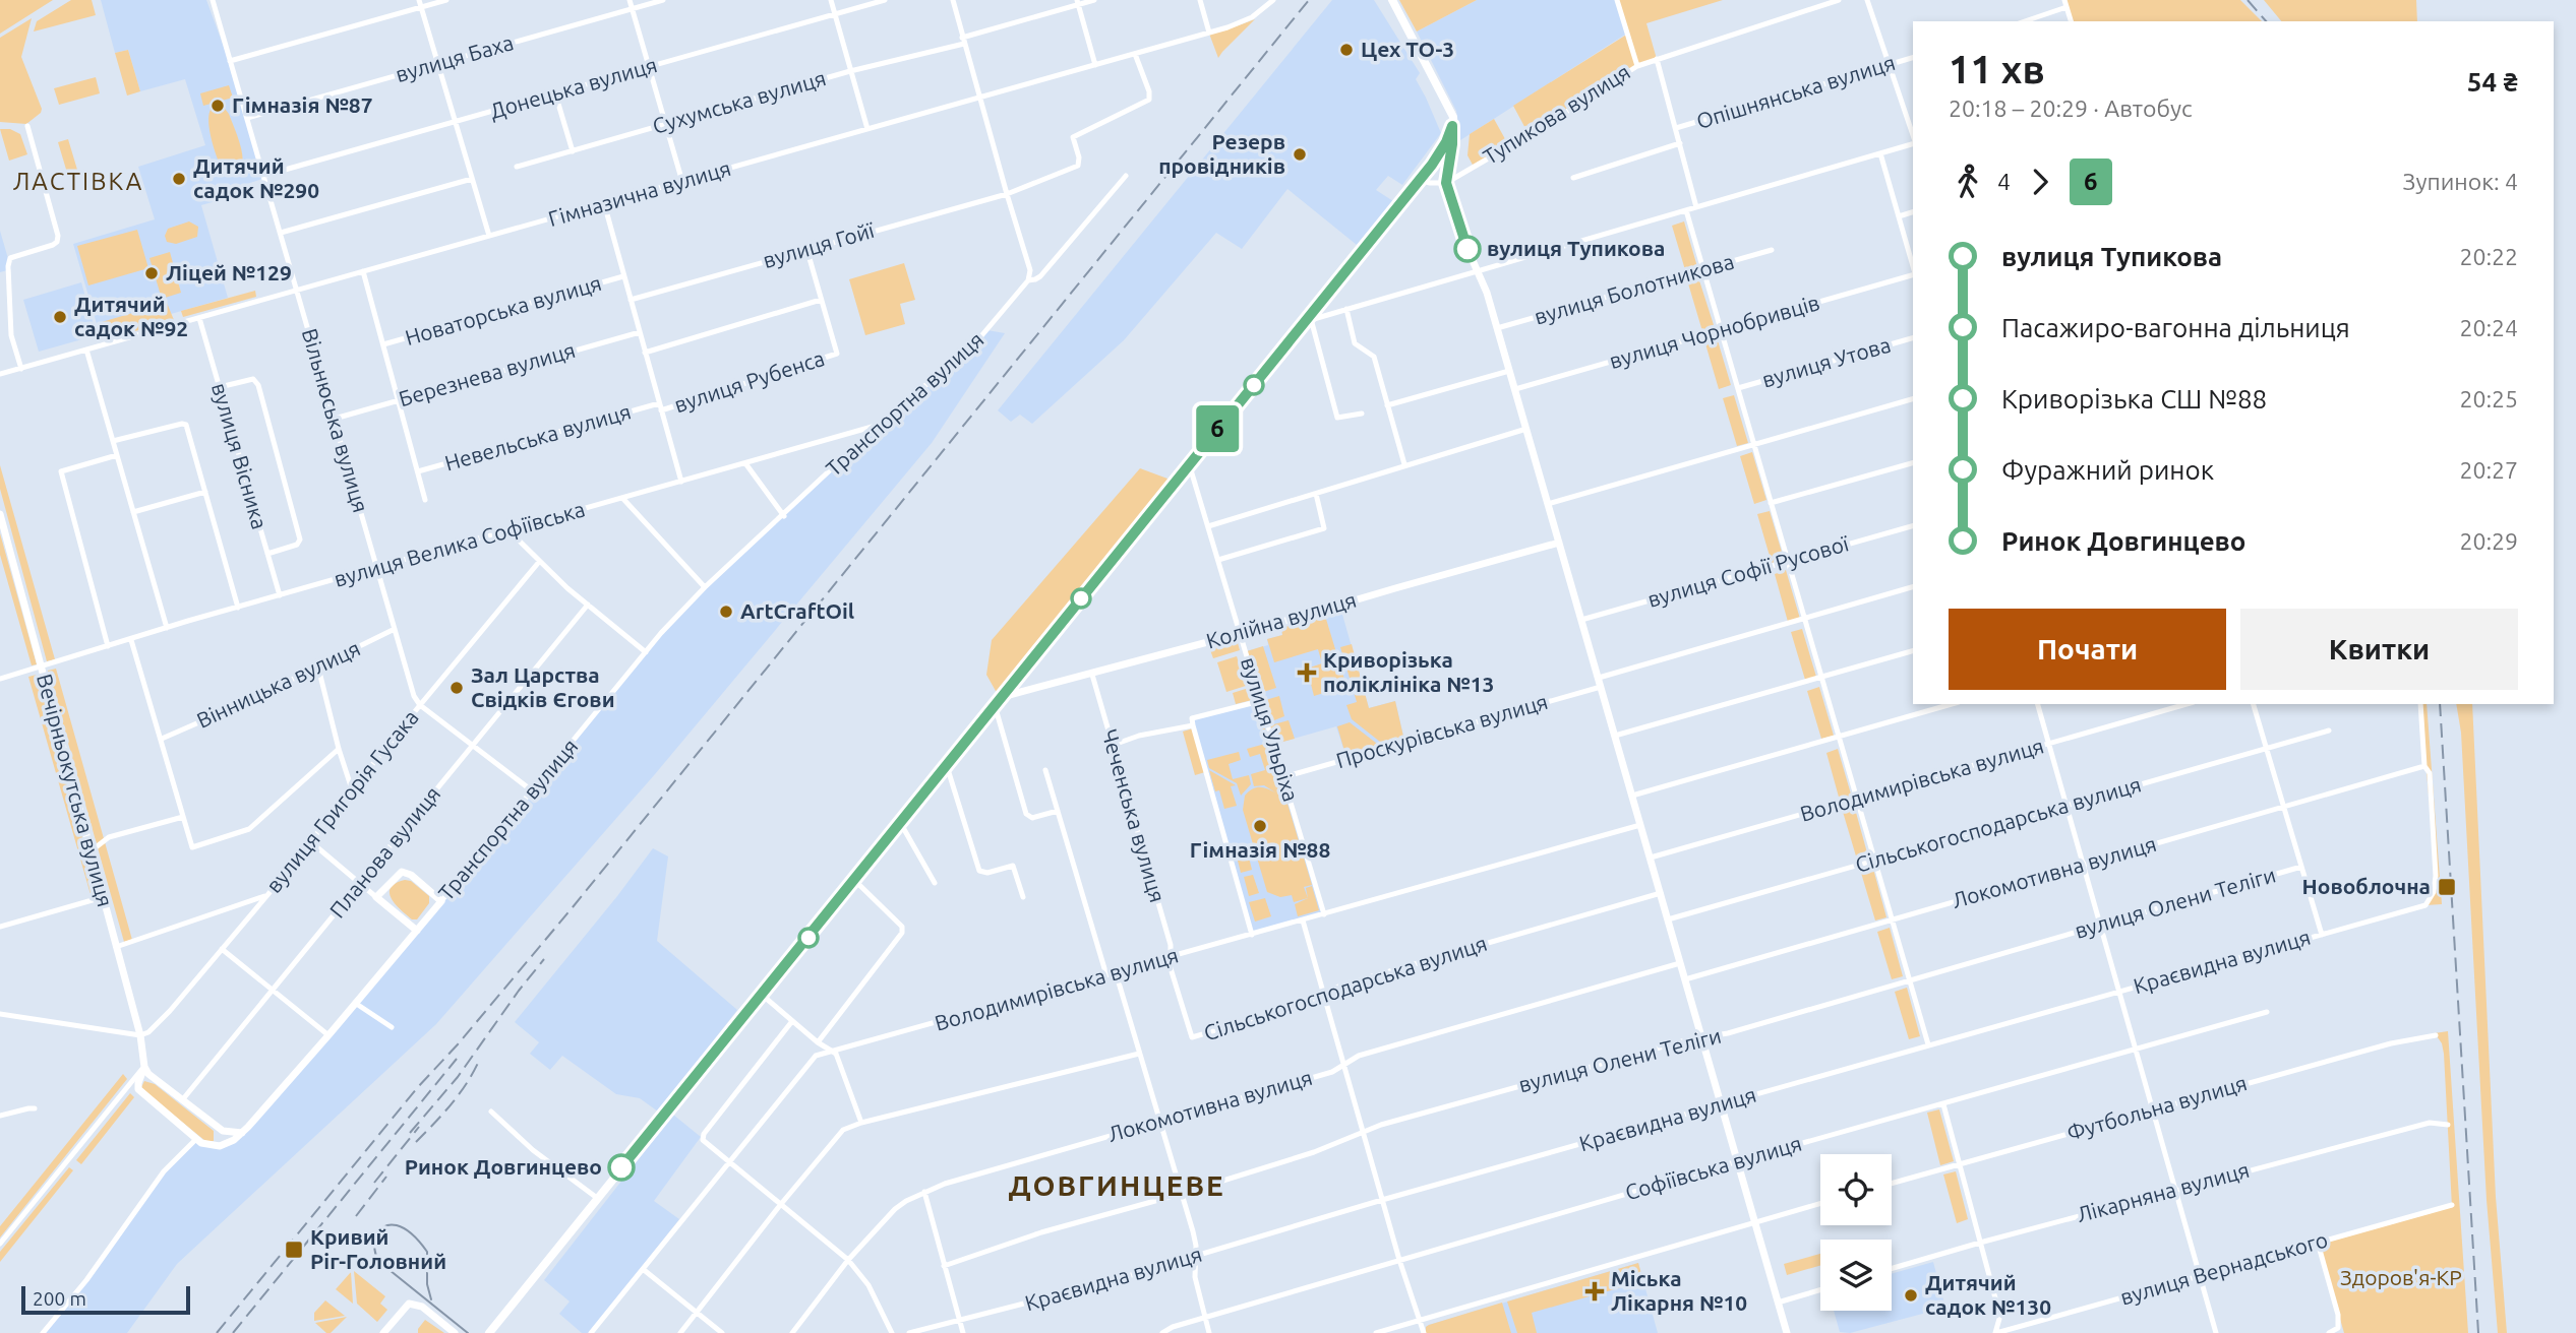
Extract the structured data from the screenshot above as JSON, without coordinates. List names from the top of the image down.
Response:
{
  "streets": {
    "street": [
      "вулиця Баха",
      "Донецька вулиця",
      "Опішнянська вулиця",
      "Сухумська вулиця",
      "Тупикова вулиця",
      "Гімназична вулиця",
      "вулиця Гойї",
      "вулиця Болотникова",
      "Новаторська вулиця",
      "вулиця Чорнобривців",
      "вулиця Утова",
      "Березнева вулиця",
      "вулиця Рубенса",
      "Транспортна вулиця",
      "Вільнюська вулиця",
      "Невельська вулиця",
      "вулиця Вісника",
      "вулиця Велика Софіївська",
      "вулиця Софії Русової",
      "Колійна вулиця",
      "Вінницька вулиця",
      "вулиця Ульріха",
      "Проскурівська вулиця",
      "Володимирівська вулиця",
      "Вечірньокутська вулиця",
      "вулиця Григорія Гусака",
      "Чеченська вулиця",
      "Сільськогосподарська вулиця",
      "Планова вулиця",
      "Локомотивна вулиця",
      "вулиця Олени Теліги",
      "Краєвидна вулиця",
      "Футбольна вулиця",
      "Софіївська вулиця",
      "Лікарняна вулиця",
      "вулиця Вернадського"
    ]
  },
  "crossings": [
    ["вулиця Баха", "Вільнюська вулиця"],
    ["Донецька вулиця", "Вільнюська вулиця"],
    ["Опішнянська вулиця", "Тупикова вулиця"],
    ["Гімназична вулиця", "вулиця Гойї"],
    ["Гімназична вулиця", "Новаторська вулиця"],
    ["Гімназична вулиця", "Вільнюська вулиця"],
    ["Гімназична вулиця", "вулиця Вісника"],
    ["Новаторська вулиця", "Березнева вулиця"],
    ["Новаторська вулиця", "Невельська вулиця"],
    ["Березнева вулиця", "Вільнюська вулиця"],
    ["вулиця Рубенса", "Невельська вулиця"],
    ["Транспортна вулиця", "вулиця Велика Софіївська"],
    ["Вільнюська вулиця", "вулиця Велика Софіївська"],
    ["Вільнюська вулиця", "Вінницька вулиця"],
    ["Вільнюська вулиця", "вулиця Григорія Гусака"],
    ["вулиця Вісника", "вулиця Велика Софіївська"],
    ["вулиця Велика Софіївська", "Вечірньокутська вулиця"],
    ["Колійна вулиця", "вулиця Ульріха"],
    ["Колійна вулиця", "Чеченська вулиця"],
    ["вулиця Ульріха", "Проскурівська вулиця"],
    ["вулиця Ульріха", "Володимирівська вулиця"],
    ["Володимирівська вулиця", "Чеченська вулиця"],
    ["Володимирівська вулиця", "Сільськогосподарська вулиця"],
    ["Вечірньокутська вулиця", "вулиця Григорія Гусака"],
    ["Чеченська вулиця", "Сільськогосподарська вулиця"],
    ["Локомотивна вулиця", "Краєвидна вулиця"]
  ],
  "districts": ["ЛАСТІВКА", "ДОВГИНЦЕВЕ"],
  "parks": ["Здоров'я-КР"],
  "places": {
    "other": [
      "Цех ТО-3",
      "Гімназія №87",
      "Резерв провідників",
      "Дитячий садок №290",
      "вулиця Тупикова",
      "Ліцей №129",
      "Дитячий садок №92",
      "ArtCraftOil",
      "Зал Царства Свідків Єгови",
      "Гімназія №88",
      "Ринок Довгинцево",
      "Дитячий садок №130"
    ],
    "health": ["Криворізька поліклініка №13", "Міська Лікарня №10"],
    "transit": ["Новоблочна", "Кривий Ріг-Головний"]
  },
  "lines": ["bus line 6"],
  "scale_bar": "200 m",
  "page": {
    "on_map": "6",
    "heading": ["11 хв", "20:18 – 20:29 · Автобус", "54 ₴"],
    "legs": ["4", "6", "Зупинок: 4"],
    "list": [
      {
        "name": "вулиця Тупикова",
        "value": "20:22"
      },
      {
        "name": "Пасажиро-вагонна дільниця",
        "value": "20:24"
      },
      {
        "name": "Криворізька СШ №88",
        "value": "20:25"
      },
      {
        "name": "Фуражний ринок",
        "value": "20:27"
      },
      {
        "name": "Ринок Довгинцево",
        "value": "20:29"
      }
    ],
    "buttons": ["Почати", "Квитки"],
    "scale": "200 m"
  }
}
